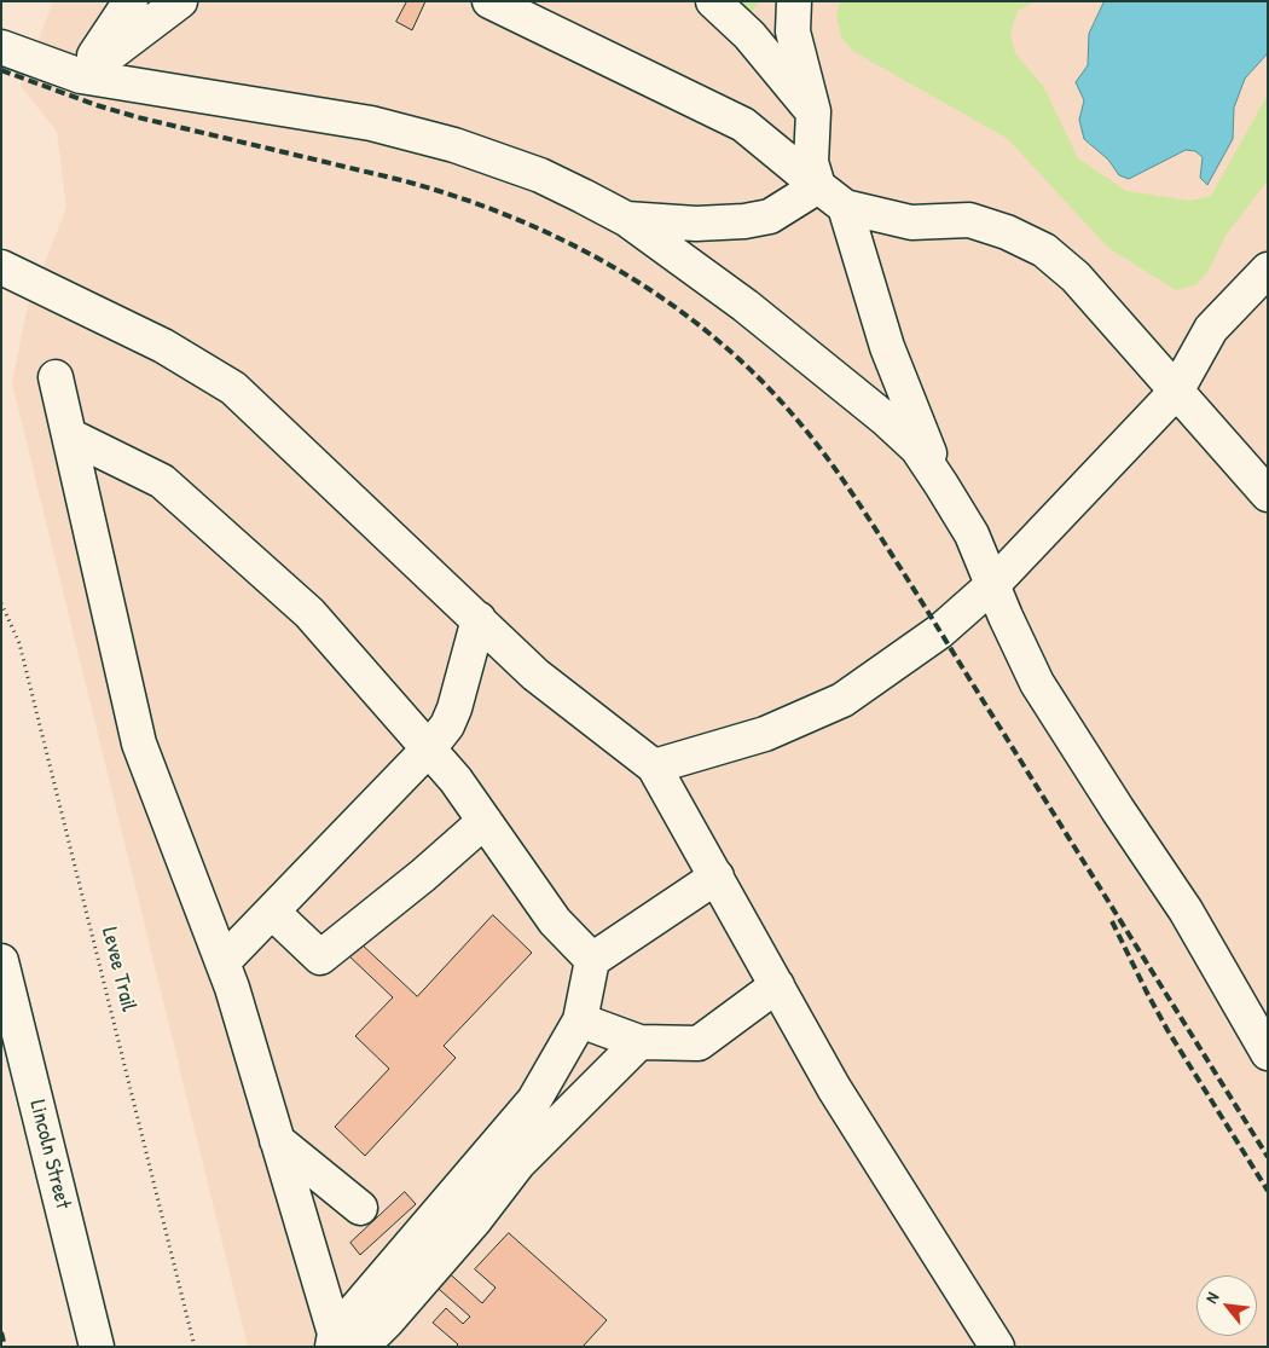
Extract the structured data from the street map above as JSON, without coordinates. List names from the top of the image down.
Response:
{
  "streets": {
    "street": ["Lincoln Street"],
    "path": ["Levee Trail"]
  },
  "north": "top left"
}
